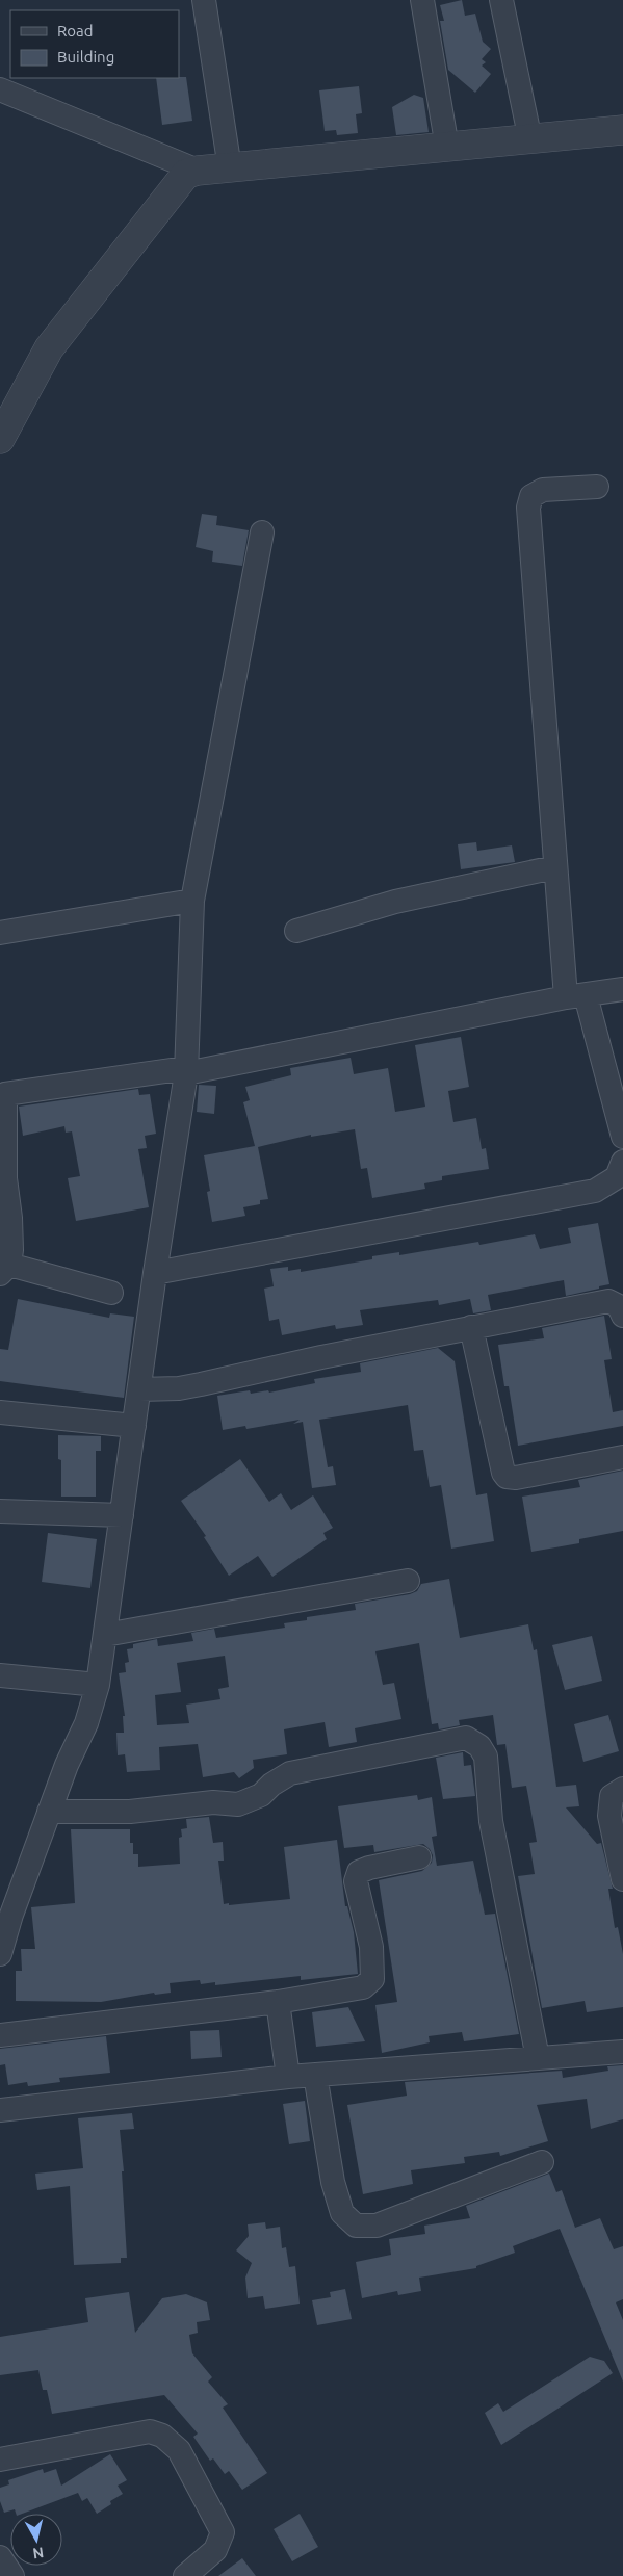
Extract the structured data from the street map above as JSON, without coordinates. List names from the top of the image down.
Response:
{
  "legend": ["Road", "Building"],
  "north": "bottom"
}
